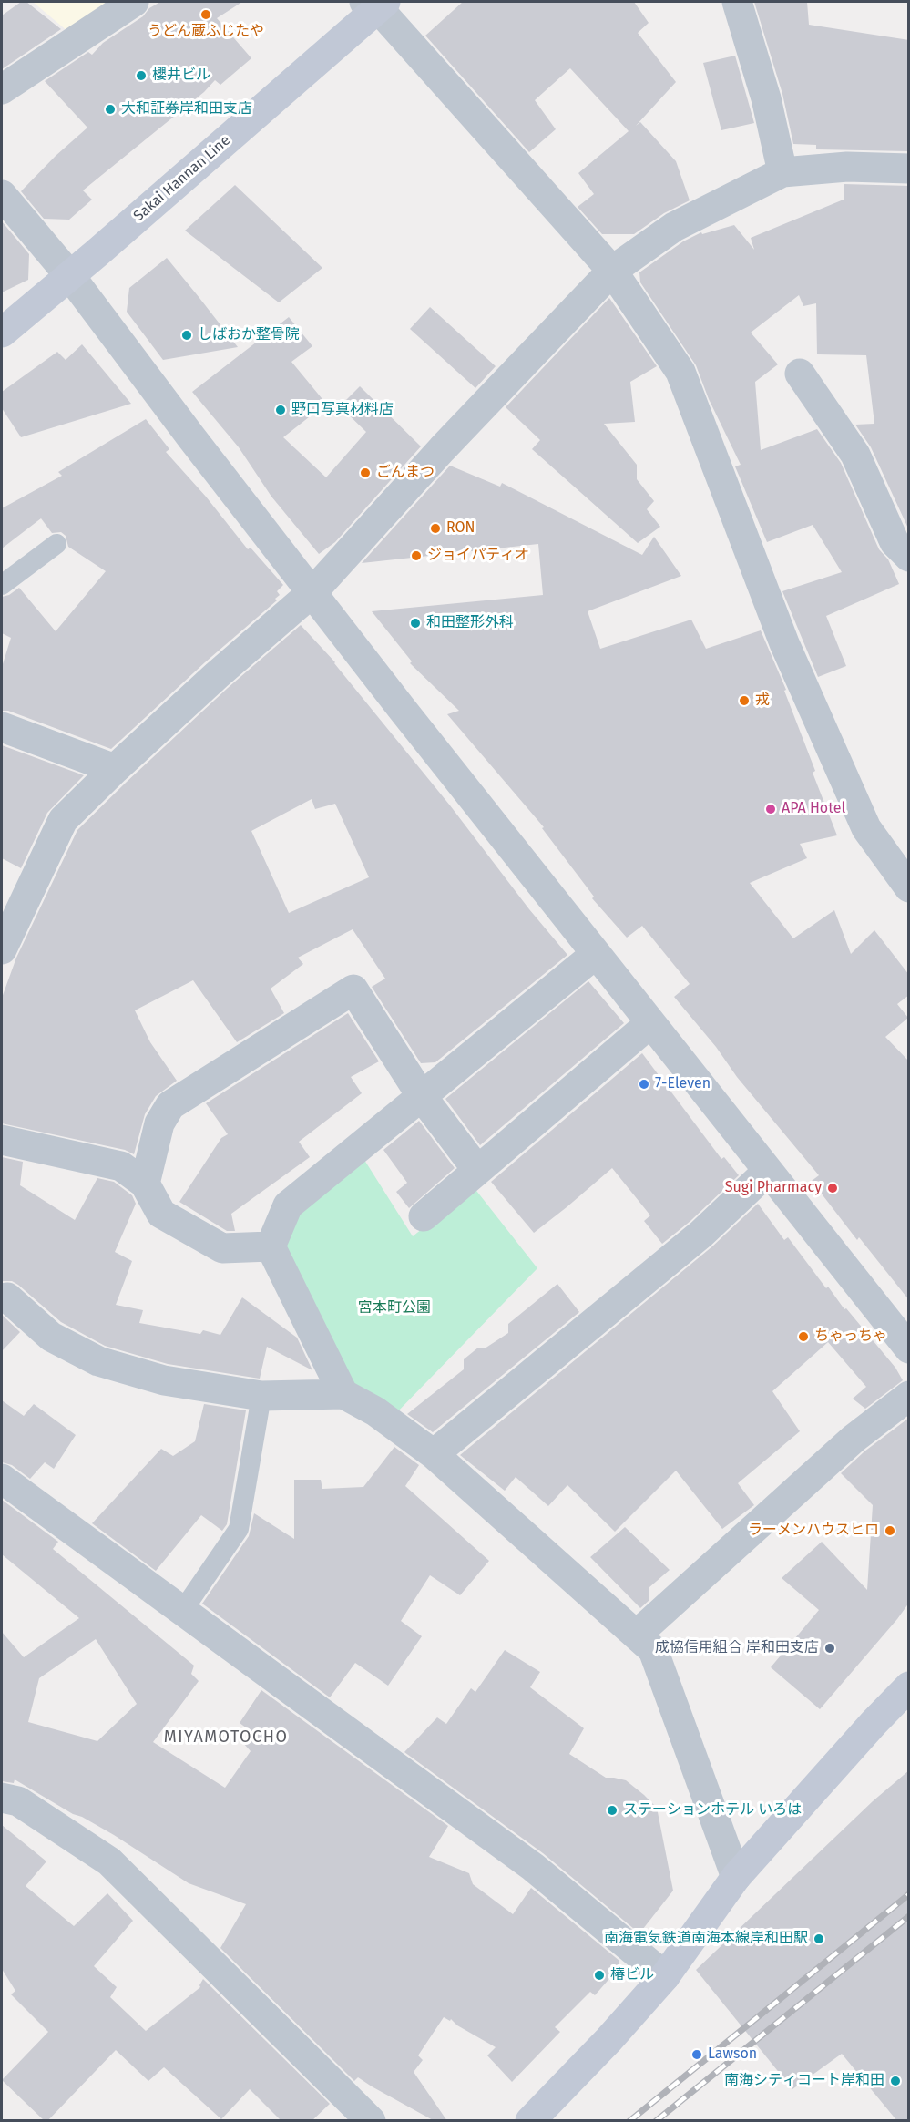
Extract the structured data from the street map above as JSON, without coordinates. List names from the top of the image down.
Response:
{
  "streets": {
    "street": ["Sakai Hannan Line"]
  },
  "districts": ["MIYAMOTOCHO"],
  "parks": ["宮本町公園"],
  "places": [
    "うどん蔵ふじたや",
    "櫻井ビル",
    "大和証券岸和田支店",
    "しばおか整骨院",
    "野口写真材料店",
    "ごんまつ",
    "RON",
    "ジョイパティオ",
    "和田整形外科",
    "戎",
    "APA Hotel",
    "7-Eleven",
    "Sugi Pharmacy",
    "ちゃっちゃ",
    "ラーメンハウスヒロ",
    "成協信用組合 岸和田支店",
    "ステーションホテル いろは",
    "南海電気鉄道南海本線岸和田駅",
    "椿ビル",
    "Lawson",
    "南海シティコート岸和田"
  ]
}
